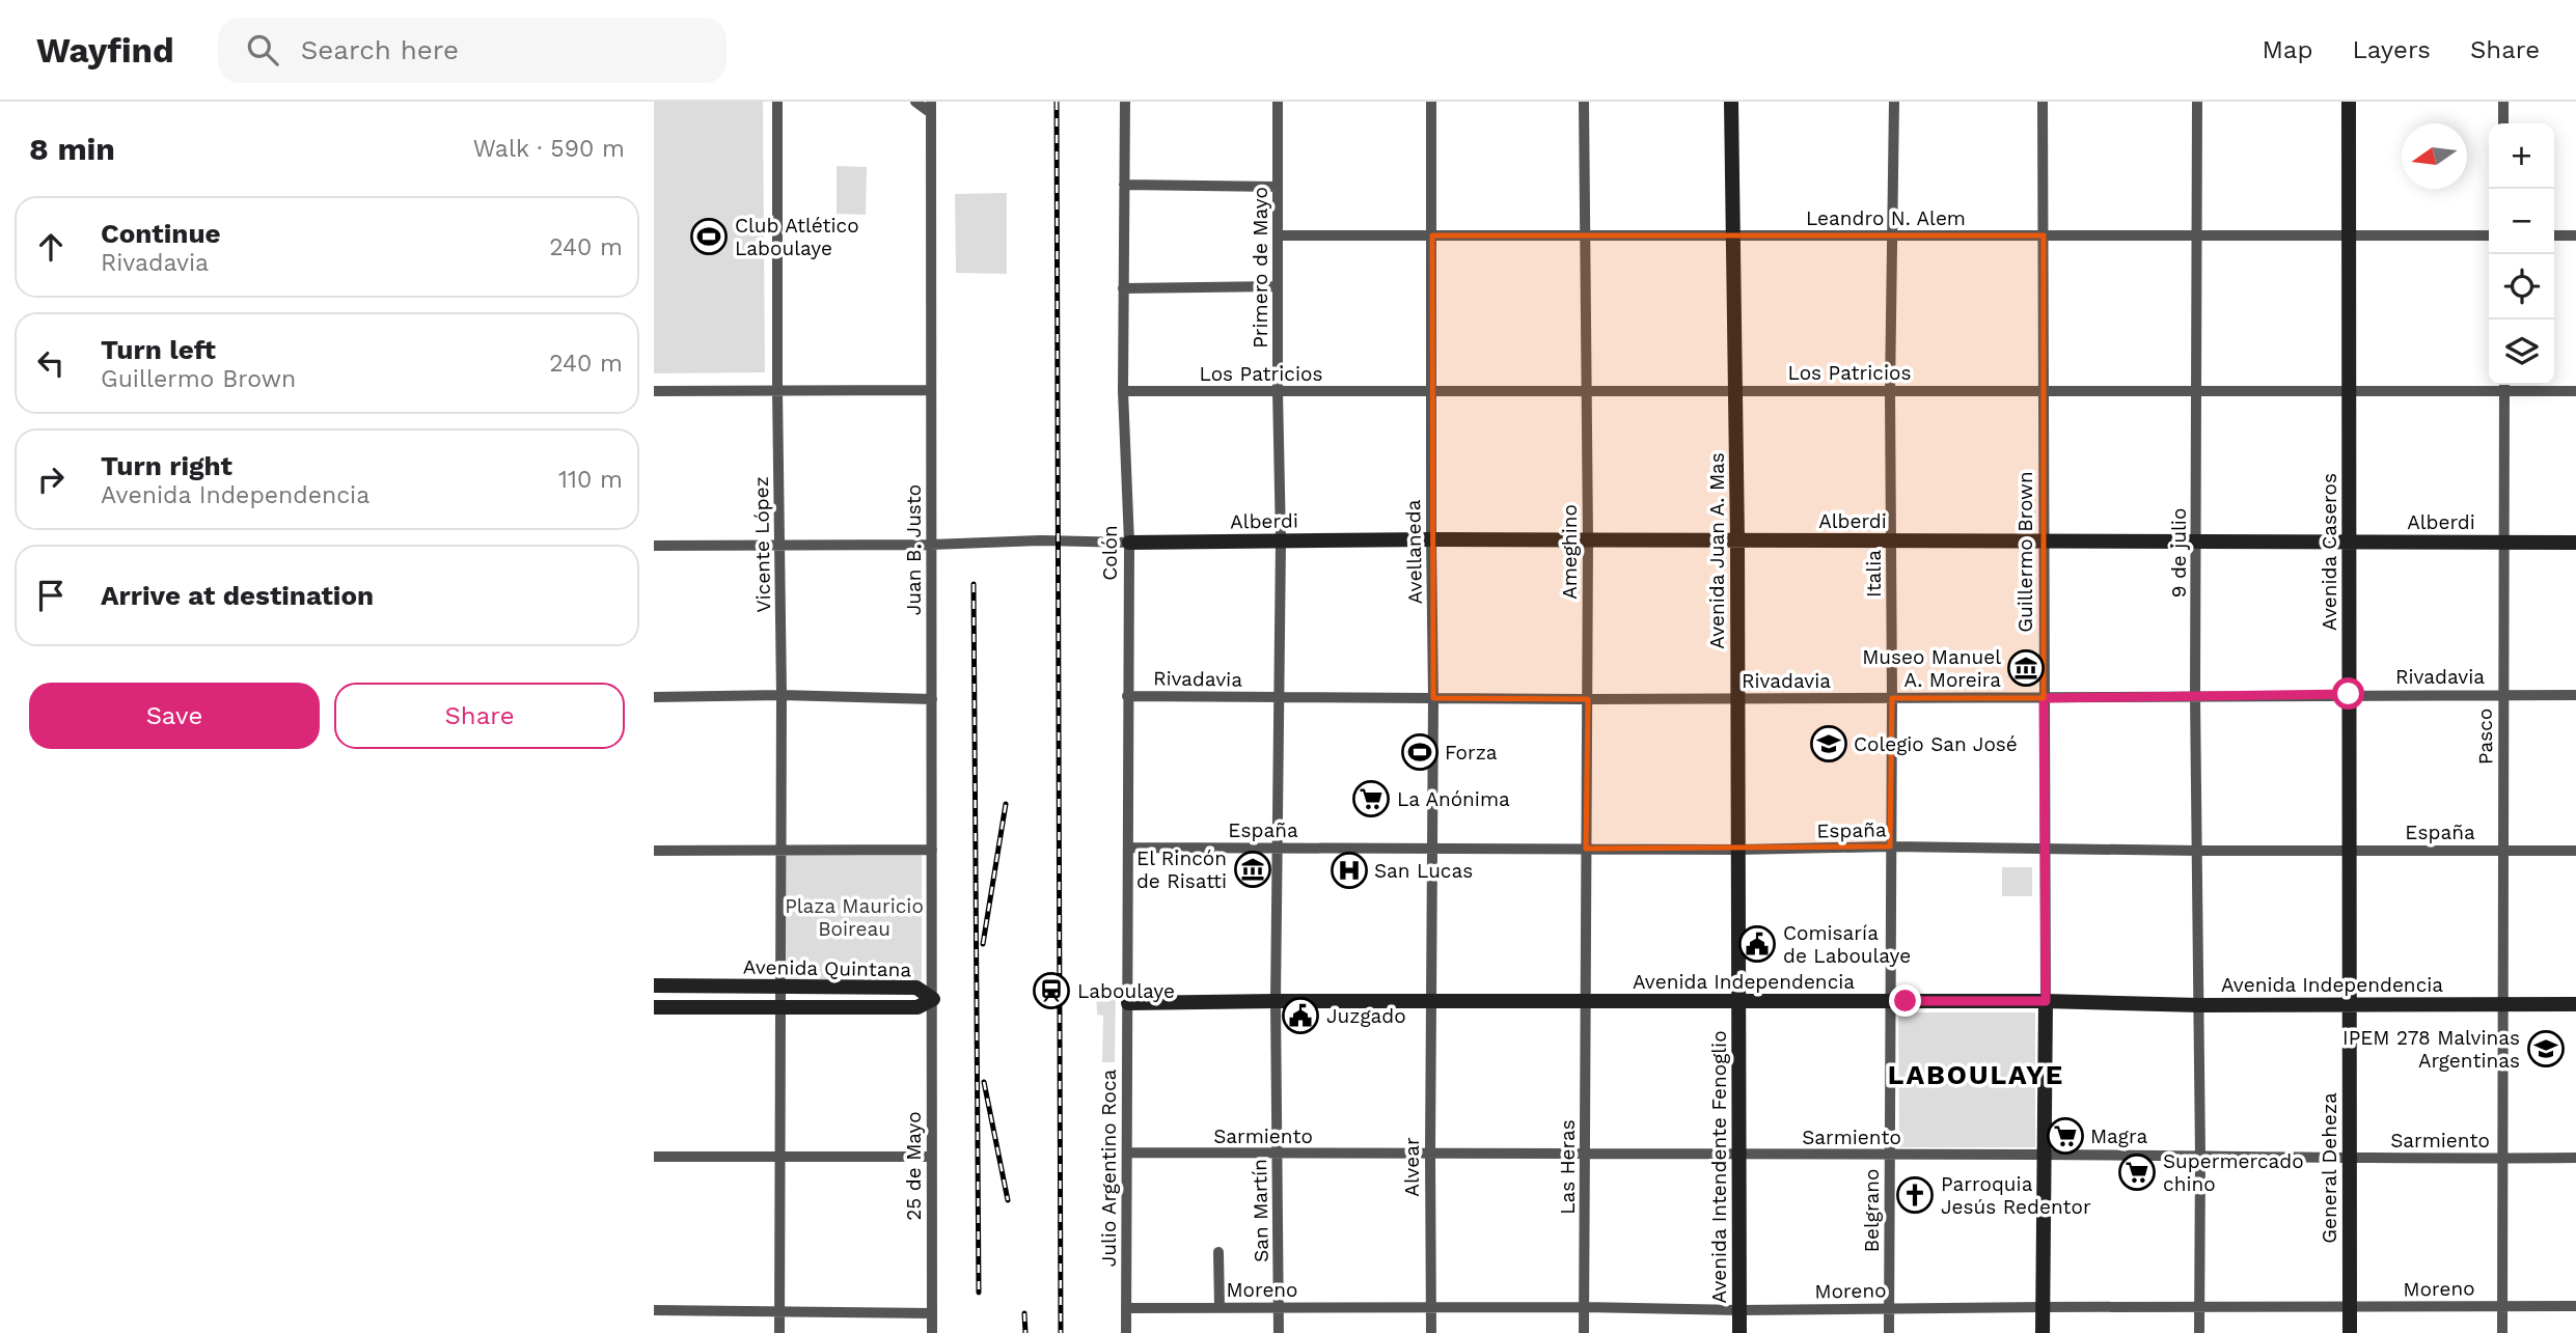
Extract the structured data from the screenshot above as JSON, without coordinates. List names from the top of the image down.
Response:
{
  "streets": {
    "main road": [
      "Alberdi",
      "Avenida Juan A. Mas",
      "Avenida Caseros",
      "Avenida Quintana",
      "Avenida Independencia",
      "Avenida Intendente Fenoglio",
      "General Deheza"
    ],
    "street": [
      "Leandro N. Alem",
      "Primero de Mayo",
      "Los Patricios",
      "Vicente López",
      "Juan B. Justo",
      "Avellaneda",
      "Ameghino",
      "Guillermo Brown",
      "Colón",
      "9 de julio",
      "Italia",
      "Rivadavia",
      "Pasco",
      "España",
      "Sarmiento",
      "25 de Mayo",
      "Alvear",
      "Las Heras",
      "Julio Argentino Roca",
      "San Martín",
      "Belgrano",
      "Moreno"
    ]
  },
  "crossings": [
    ["Leandro N. Alem", "Primero de Mayo"],
    ["Leandro N. Alem", "Avenida Juan A. Mas"],
    ["Leandro N. Alem", "Avellaneda"],
    ["Leandro N. Alem", "Ameghino"],
    ["Leandro N. Alem", "Guillermo Brown"],
    ["Leandro N. Alem", "Avenida Caseros"],
    ["Leandro N. Alem", "9 de julio"],
    ["Leandro N. Alem", "Italia"],
    ["Primero de Mayo", "Los Patricios"],
    ["Primero de Mayo", "Alberdi"],
    ["Primero de Mayo", "Rivadavia"],
    ["Primero de Mayo", "España"],
    ["Primero de Mayo", "Avenida Independencia"],
    ["Primero de Mayo", "San Martín"],
    ["Los Patricios", "Avenida Juan A. Mas"],
    ["Los Patricios", "Avellaneda"],
    ["Los Patricios", "Ameghino"],
    ["Los Patricios", "Guillermo Brown"],
    ["Los Patricios", "Avenida Caseros"],
    ["Los Patricios", "Colón"],
    ["Los Patricios", "9 de julio"],
    ["Los Patricios", "Italia"],
    ["Los Patricios", "Pasco"],
    ["Alberdi", "Avenida Juan A. Mas"],
    ["Alberdi", "Avellaneda"],
    ["Alberdi", "Ameghino"],
    ["Alberdi", "Guillermo Brown"],
    ["Alberdi", "Avenida Caseros"],
    ["Alberdi", "Colón"],
    ["Alberdi", "9 de julio"],
    ["Alberdi", "Italia"],
    ["Alberdi", "Pasco"],
    ["Vicente López", "Avenida Quintana"],
    ["Juan B. Justo", "Avenida Quintana"],
    ["Juan B. Justo", "25 de Mayo"],
    ["Avenida Juan A. Mas", "Rivadavia"],
    ["Avenida Juan A. Mas", "España"],
    ["Avenida Juan A. Mas", "Avenida Independencia"],
    ["Avenida Juan A. Mas", "Avenida Intendente Fenoglio"],
    ["Avellaneda", "Rivadavia"],
    ["Avellaneda", "España"],
    ["Avellaneda", "Avenida Independencia"],
    ["Avellaneda", "Alvear"],
    ["Ameghino", "Rivadavia"],
    ["Ameghino", "España"],
    ["Ameghino", "Avenida Independencia"],
    ["Ameghino", "Las Heras"],
    ["Guillermo Brown", "Rivadavia"],
    ["Guillermo Brown", "España"],
    ["Guillermo Brown", "Avenida Independencia"],
    ["Avenida Caseros", "Rivadavia"],
    ["Avenida Caseros", "España"],
    ["Avenida Caseros", "Avenida Independencia"],
    ["Avenida Caseros", "General Deheza"],
    ["Colón", "Rivadavia"],
    ["Colón", "España"],
    ["Colón", "Avenida Independencia"],
    ["Colón", "Julio Argentino Roca"],
    ["9 de julio", "Rivadavia"],
    ["9 de julio", "España"],
    ["9 de julio", "Avenida Independencia"],
    ["9 de julio", "Sarmiento"],
    ["9 de julio", "Moreno"],
    ["Italia", "Rivadavia"],
    ["Italia", "España"],
    ["Italia", "Avenida Independencia"],
    ["Italia", "Belgrano"],
    ["Rivadavia", "Pasco"],
    ["Pasco", "España"],
    ["Pasco", "Avenida Independencia"],
    ["Pasco", "Sarmiento"],
    ["Pasco", "Moreno"],
    ["Avenida Quintana", "25 de Mayo"],
    ["Avenida Independencia", "Alvear"],
    ["Avenida Independencia", "Las Heras"],
    ["Avenida Independencia", "Avenida Intendente Fenoglio"],
    ["Avenida Independencia", "Julio Argentino Roca"],
    ["Avenida Independencia", "General Deheza"],
    ["Avenida Independencia", "San Martín"],
    ["Avenida Independencia", "Belgrano"],
    ["Sarmiento", "Alvear"],
    ["Sarmiento", "Las Heras"],
    ["Sarmiento", "Avenida Intendente Fenoglio"],
    ["Sarmiento", "Julio Argentino Roca"],
    ["Sarmiento", "General Deheza"],
    ["Sarmiento", "San Martín"],
    ["Sarmiento", "Belgrano"],
    ["Alvear", "Moreno"],
    ["Las Heras", "Moreno"],
    ["Avenida Intendente Fenoglio", "Moreno"],
    ["Julio Argentino Roca", "Moreno"],
    ["General Deheza", "Moreno"],
    ["San Martín", "Moreno"],
    ["Belgrano", "Moreno"]
  ],
  "districts": ["LABOULAYE"],
  "parks": ["Plaza Mauricio Boireau"],
  "places": {
    "sports": ["Club Atlético Laboulaye", "Forza"],
    "museum": ["Museo Manuel A. Moreira", "El Rincón de Risatti"],
    "school or university": ["Colegio San José", "IPEM 278 Malvinas Argentinas"],
    "supermarket": ["La Anónima", "Magra", "Supermercado chino"],
    "hospital": ["San Lucas"],
    "public building": ["Comisaría de Laboulaye", "Juzgado"],
    "station": ["Laboulaye"],
    "church": ["Parroquia Jesús Redentor"]
  },
  "north": "left",
  "page": {
    "header": "Wayfind",
    "search": "Search here",
    "nav": ["Map", "Layers", "Share"],
    "heading": ["8 min", "Walk · 590 m"],
    "map_buttons": ["+", "−"],
    "list": [
      ["Continue", "Rivadavia", "240 m"],
      ["Turn left", "Guillermo Brown", "240 m"],
      ["Turn right", "Avenida Independencia", "110 m"],
      "Arrive at destination"
    ],
    "buttons": ["Save", "Share"]
  }
}
